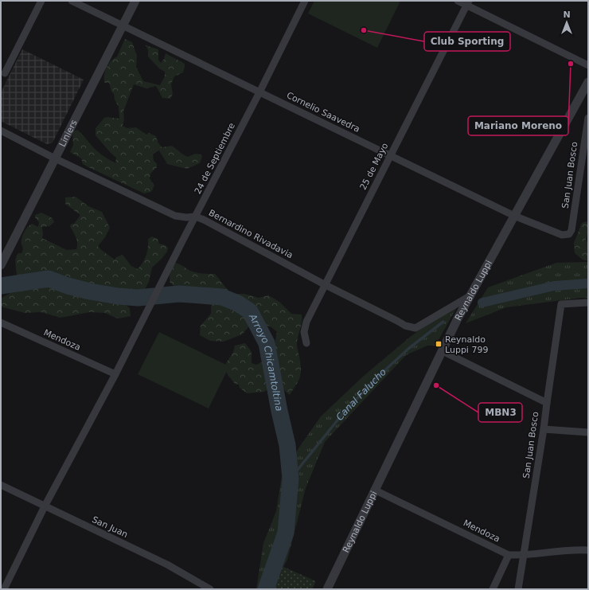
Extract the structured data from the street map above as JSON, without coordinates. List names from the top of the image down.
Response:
{
  "streets": {
    "street": [
      "Cornelio Saavedra",
      "Liniers",
      "24 de Septiembre",
      "25 de Mayo",
      "San Juan Bosco",
      "Bernardino Rivadavia",
      "Reynaldo Luppi",
      "Mendoza",
      "San Juan"
    ]
  },
  "crossings": [
    ["Cornelio Saavedra", "Liniers"],
    ["Cornelio Saavedra", "24 de Septiembre"],
    ["Cornelio Saavedra", "25 de Mayo"],
    ["Cornelio Saavedra", "San Juan Bosco"],
    ["Cornelio Saavedra", "Reynaldo Luppi"],
    ["Liniers", "Bernardino Rivadavia"],
    ["24 de Septiembre", "Bernardino Rivadavia"],
    ["24 de Septiembre", "Mendoza"],
    ["24 de Septiembre", "San Juan"],
    ["25 de Mayo", "Bernardino Rivadavia"],
    ["San Juan Bosco", "Mendoza"],
    ["Bernardino Rivadavia", "Reynaldo Luppi"],
    ["Reynaldo Luppi", "Mendoza"]
  ],
  "water": ["Arroyo Chicamtoltina", "Canal Falucho"],
  "places": {
    "other": ["Club Sporting", "Mariano Moreno", "MBN3"],
    "transit": ["Reynaldo Luppi 799"]
  },
  "north": "top"
}
